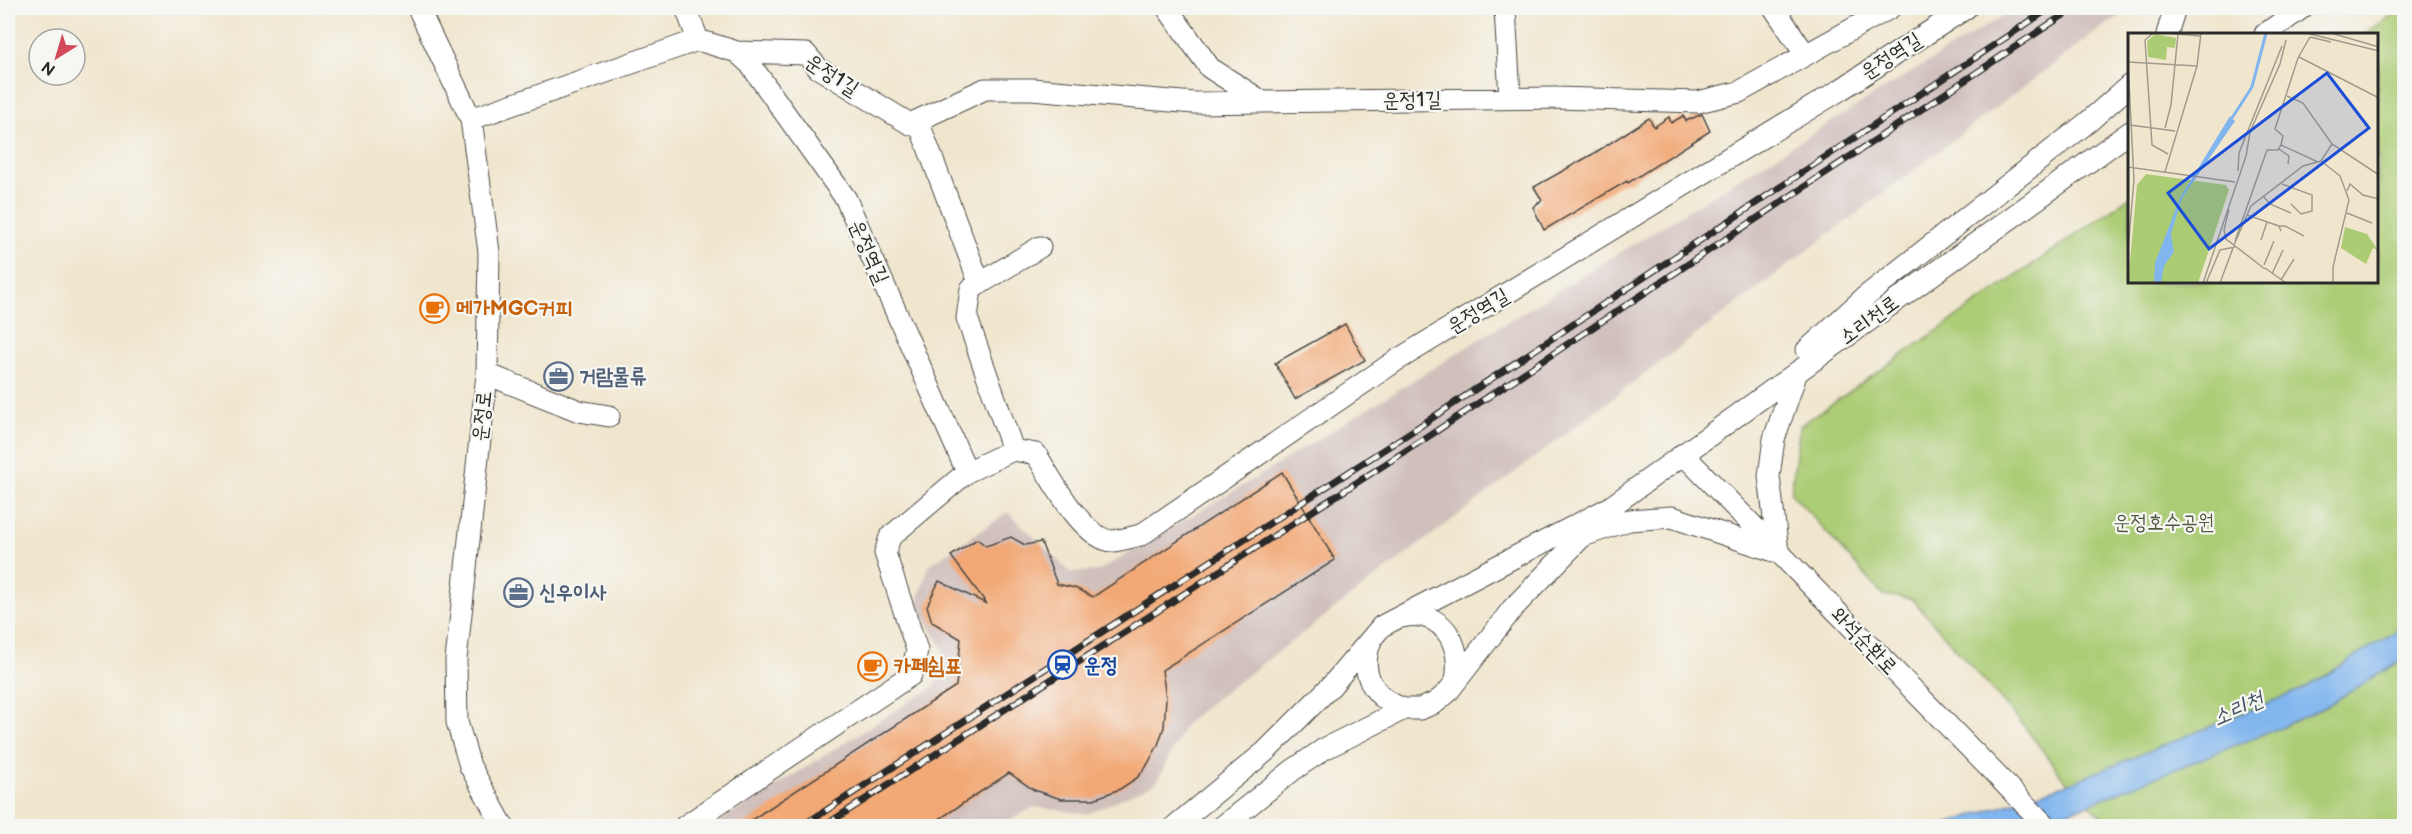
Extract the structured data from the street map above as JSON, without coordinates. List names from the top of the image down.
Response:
{
  "streets": {
    "street": [
      "운정역길",
      "운정1길",
      "소리천로",
      "운정로",
      "와석순환로"
    ]
  },
  "crossings": [
    ["운정역길", "운정1길"],
    ["소리천로", "와석순환로"]
  ],
  "water": ["소리천"],
  "parks": ["운정호수공원"],
  "places": {
    "cafe": ["메가MGC커피", "카페쉼표"],
    "office": ["거람물류", "신우이사"],
    "station": ["운정"]
  },
  "north": "bottom left"
}
